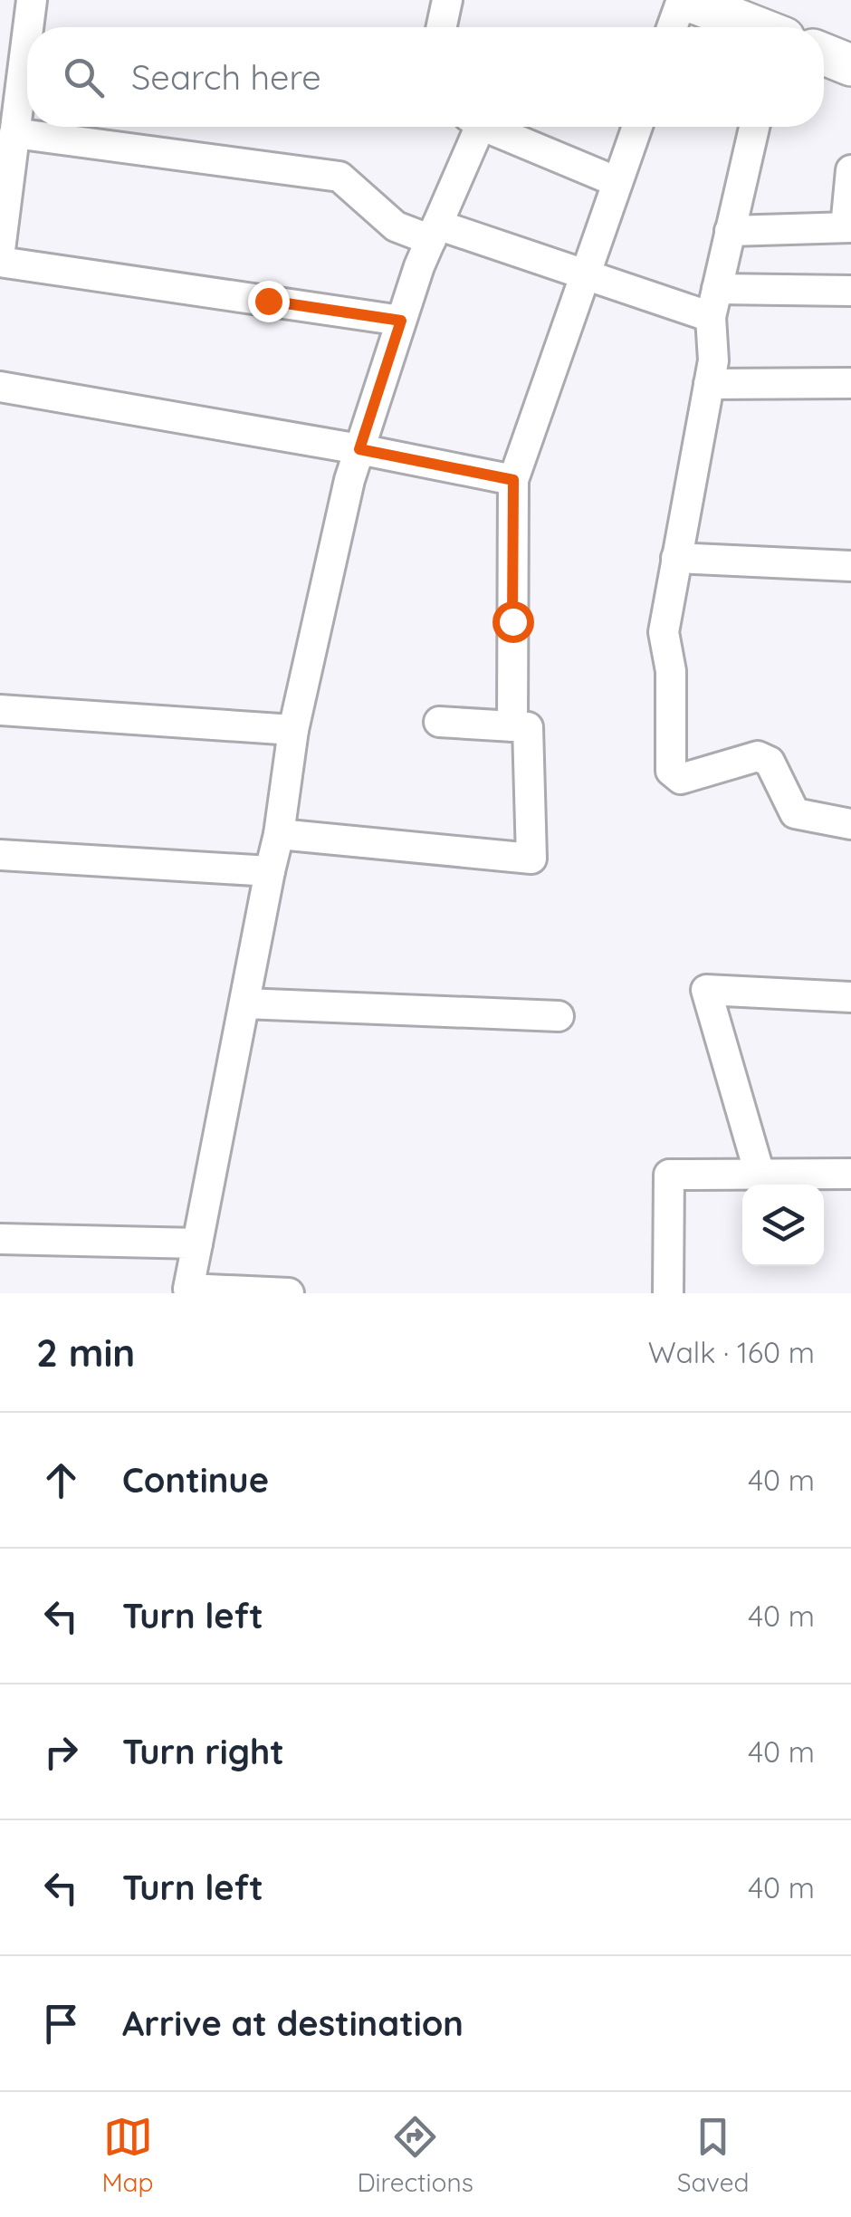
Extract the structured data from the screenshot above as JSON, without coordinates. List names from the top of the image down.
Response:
{
  "page": {
    "search": "Search here",
    "heading": ["2 min", "Walk · 160 m"],
    "list": [
      ["Continue", "40 m"],
      ["Turn left", "40 m"],
      ["Turn right", "40 m"],
      ["Turn left", "40 m"],
      "Arrive at destination"
    ],
    "nav": ["Map", "Directions", "Saved"]
  }
}
